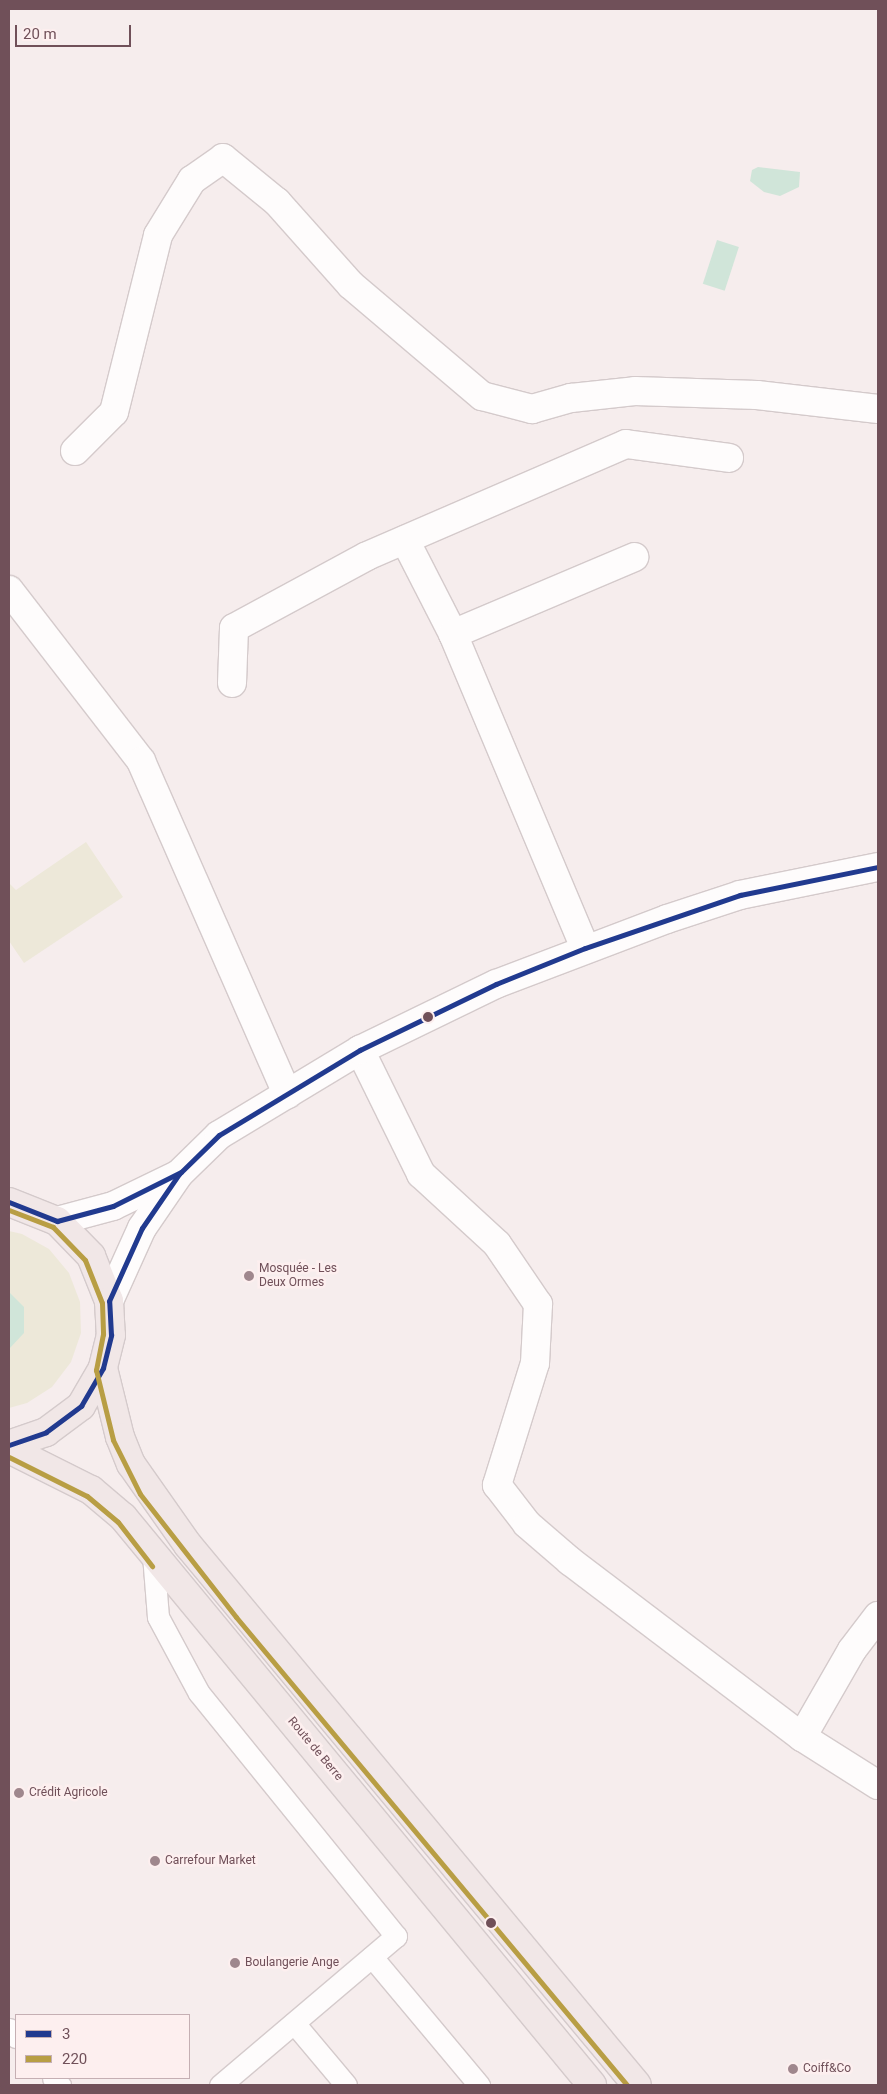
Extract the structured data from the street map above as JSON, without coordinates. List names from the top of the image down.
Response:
{
  "streets": {
    "main road": ["Route de Berre"]
  },
  "places": [
    "Mosquée - Les Deux Ormes",
    "Crédit Agricole",
    "Carrefour Market",
    "Boulangerie Ange",
    "Coiff&Co"
  ],
  "lines": ["transit line 3", "transit line 220"],
  "legend": ["3", "220"],
  "scale_bar": "20 m"
}
